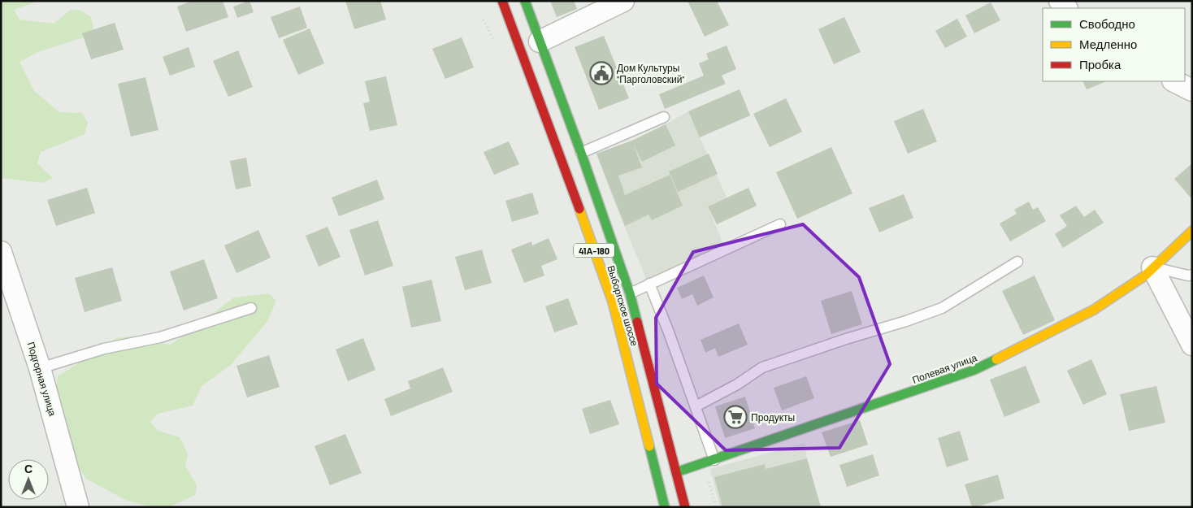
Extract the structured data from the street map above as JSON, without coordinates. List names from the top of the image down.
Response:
{
  "streets": {
    "main road": ["41А-180", "Выборгское шоссе", "Полевая улица"],
    "street": ["Подгорная улица"]
  },
  "crossings": [
    ["Выборгское шоссе", "Полевая улица"]
  ],
  "places": {
    "public building": ["Дом Культуры \"Парголовский\""],
    "supermarket": ["Продукты"]
  },
  "legend": ["Свободно", "Медленно", "Пробка"],
  "north": "top"
}
